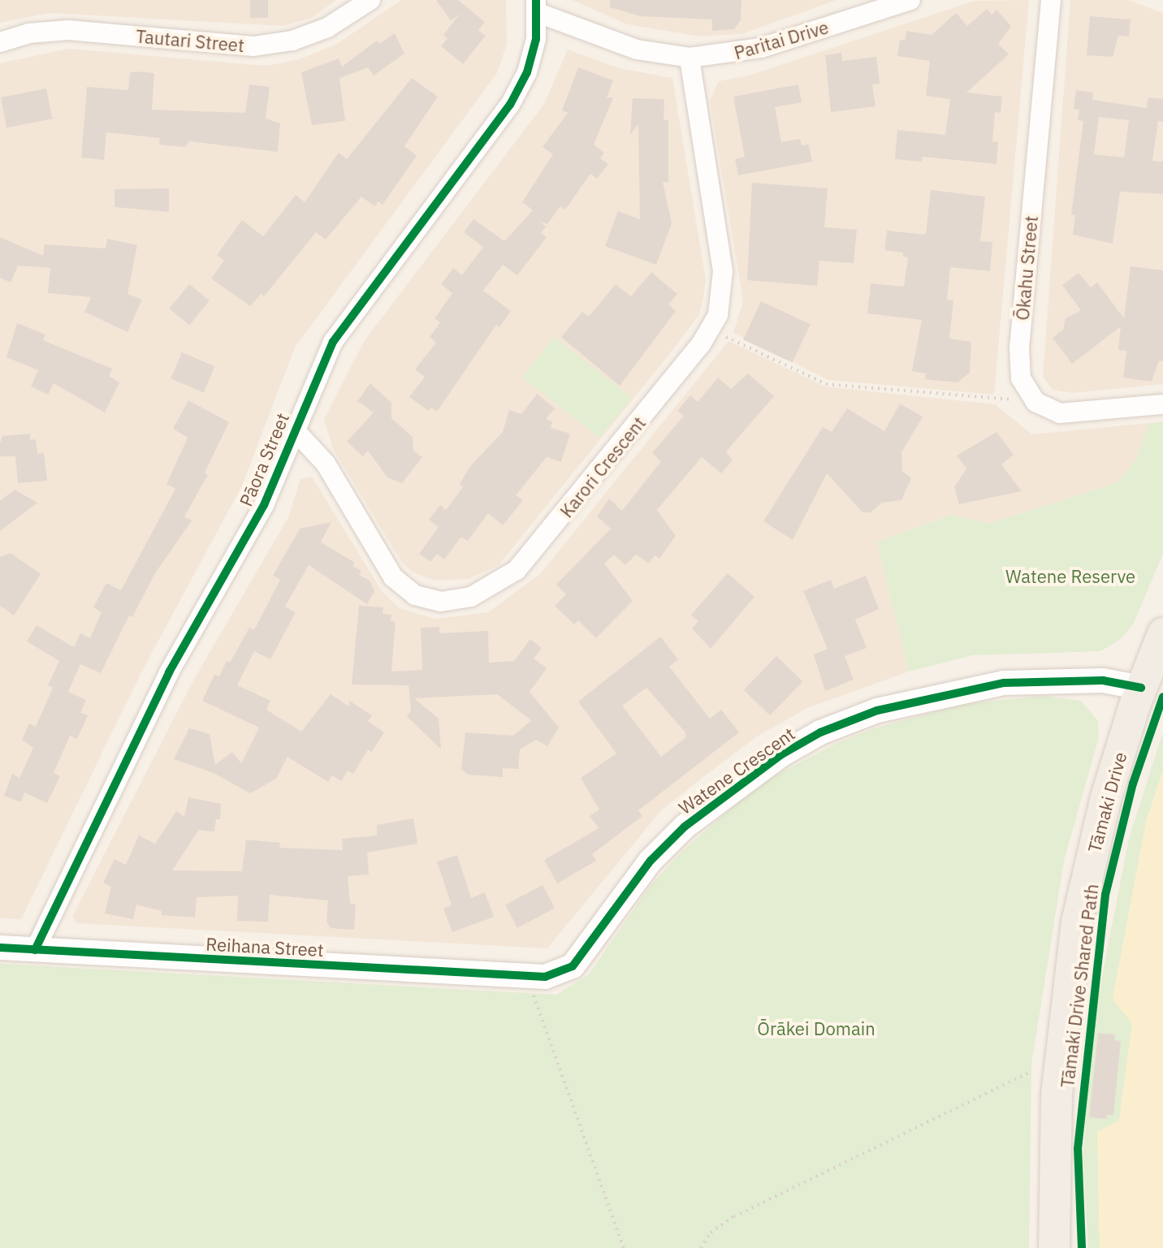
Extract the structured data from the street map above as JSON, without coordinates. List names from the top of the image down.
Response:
{
  "streets": {
    "main road": ["Tāmaki Drive"],
    "street": [
      "Paritai Drive",
      "Tautari Street",
      "Ōkahu Street",
      "Pāora Street",
      "Karori Crescent",
      "Watene Crescent",
      "Reihana Street"
    ],
    "cycle path": ["Tāmaki Drive Shared Path"]
  },
  "crossings": [
    ["Paritai Drive", "Pāora Street"],
    ["Paritai Drive", "Karori Crescent"],
    ["Pāora Street", "Karori Crescent"],
    ["Pāora Street", "Reihana Street"],
    ["Watene Crescent", "Tāmaki Drive"],
    ["Watene Crescent", "Reihana Street"]
  ],
  "parks": ["Watene Reserve", "Ōrākei Domain"]
}
